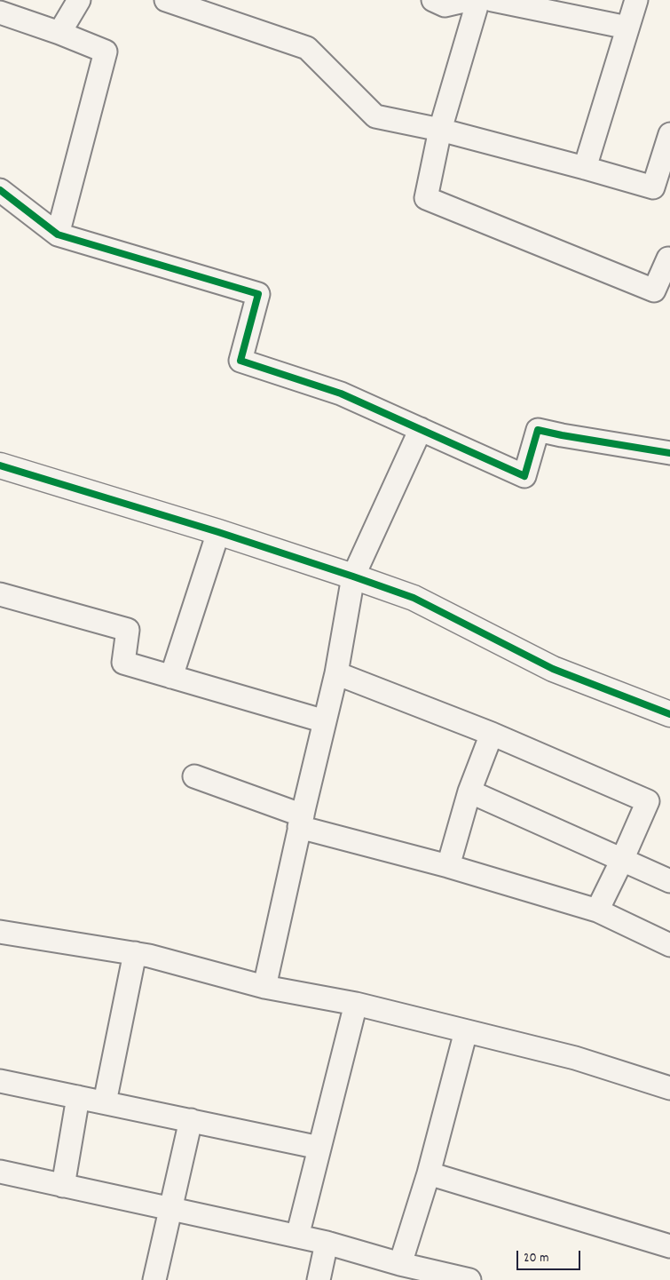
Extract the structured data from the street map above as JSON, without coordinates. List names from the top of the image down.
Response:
{
  "scale_bar": "20 m"
}
